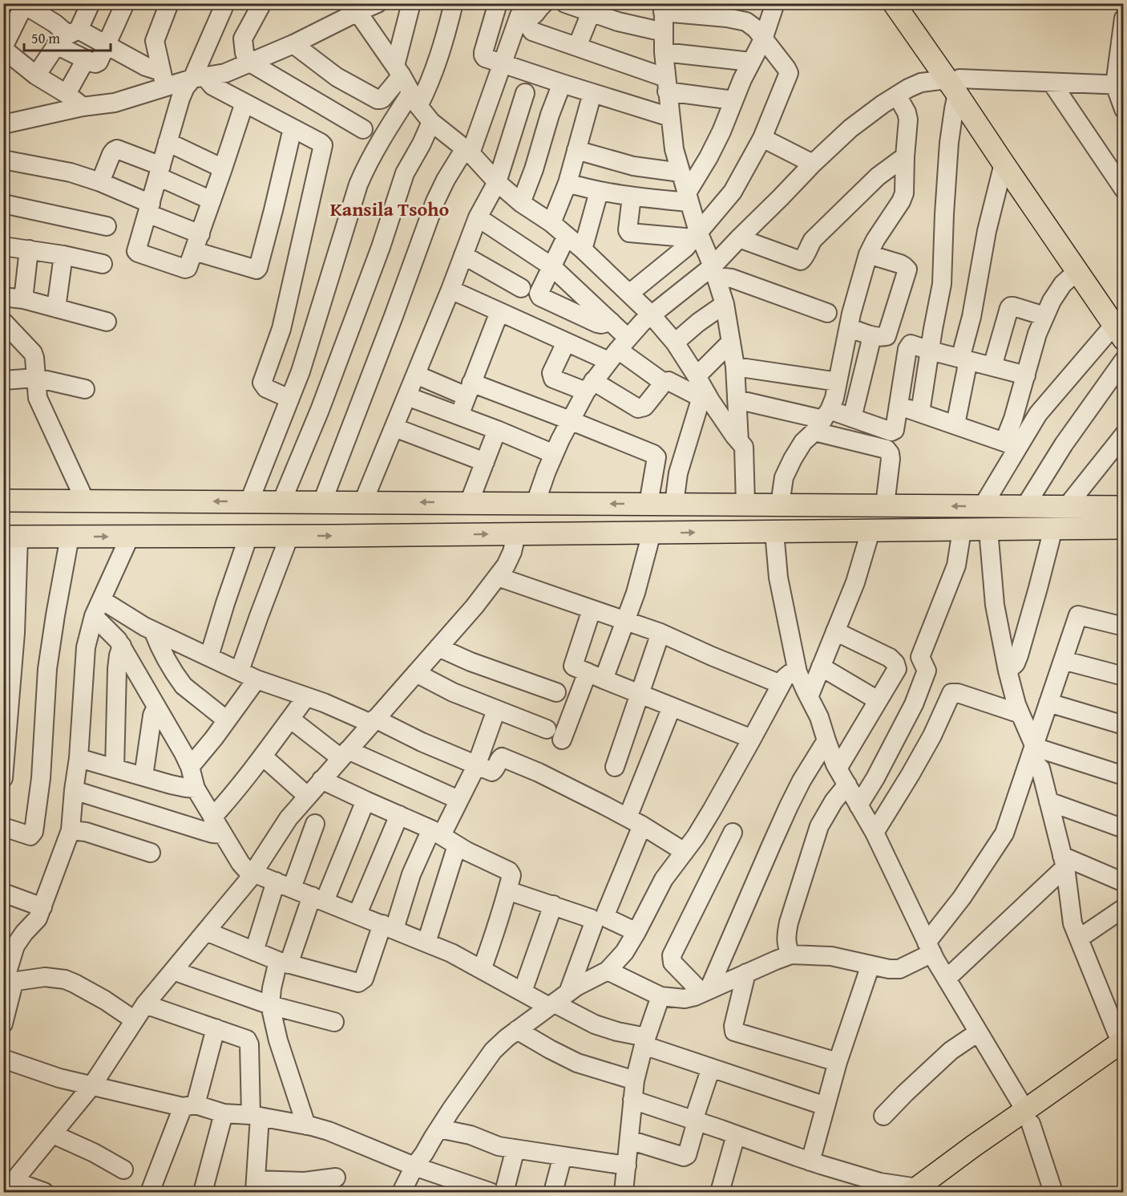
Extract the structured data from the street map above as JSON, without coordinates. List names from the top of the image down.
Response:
{
  "districts": ["Kansila Tsoho"],
  "scale_bar": "50 m"
}
